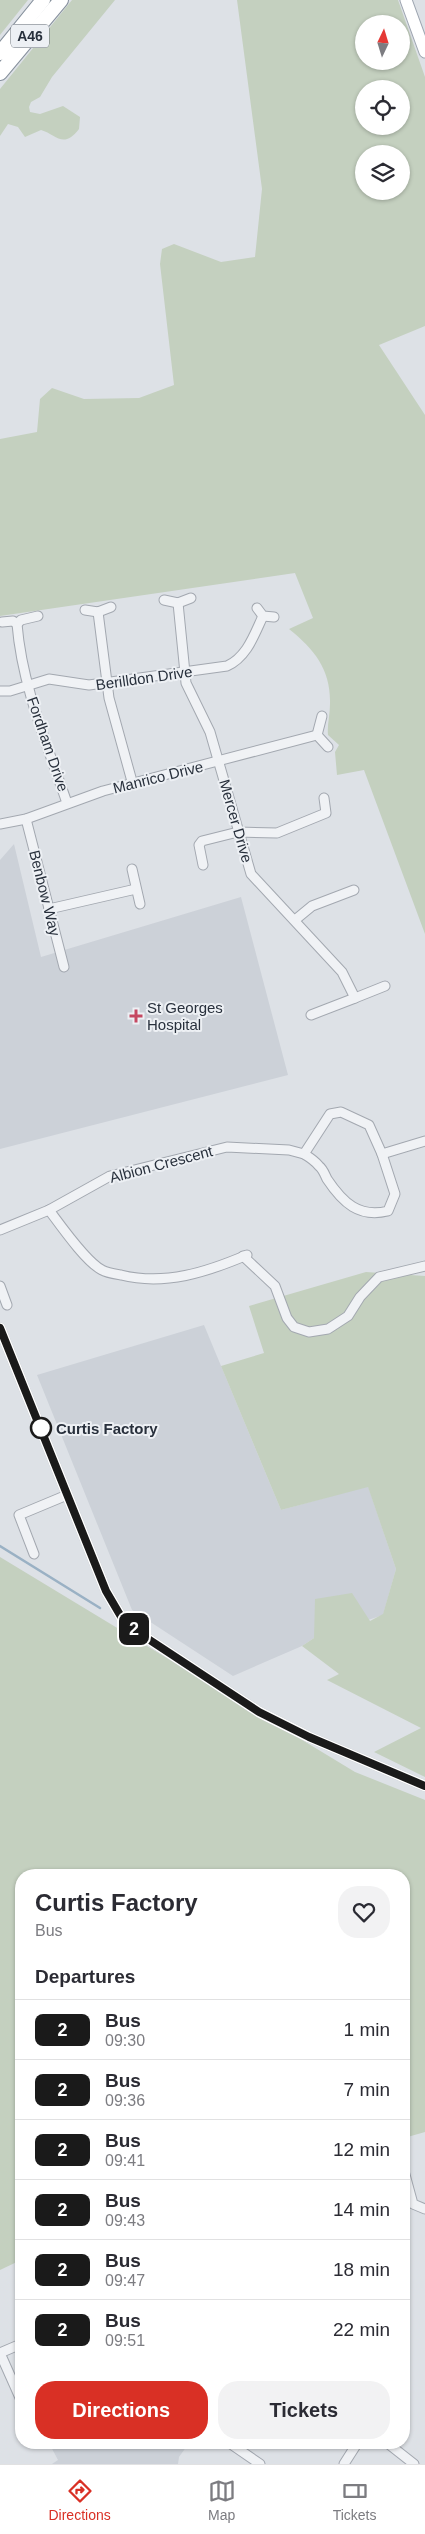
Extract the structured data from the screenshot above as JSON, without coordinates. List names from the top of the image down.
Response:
{
  "streets": {
    "highway": ["A46"],
    "street": [
      "Berilldon Drive",
      "Fordham Drive",
      "Manrico Drive",
      "Mercer Drive",
      "Benbow Way",
      "Albion Crescent"
    ]
  },
  "crossings": [
    ["Berilldon Drive", "Fordham Drive"],
    ["Berilldon Drive", "Mercer Drive"],
    ["Fordham Drive", "Manrico Drive"],
    ["Manrico Drive", "Mercer Drive"],
    ["Manrico Drive", "Benbow Way"]
  ],
  "places": {
    "health": ["St Georges Hospital"],
    "other": ["Curtis Factory"]
  },
  "lines": ["bus line 2"],
  "north": "top",
  "page": {
    "on_map": "2",
    "heading": [
      ["Curtis Factory", "Bus"],
      "Departures"
    ],
    "list": [
      {
        "mark": "2",
        "name": "Bus",
        "note": "09:30",
        "value": "1 min"
      },
      {
        "mark": "2",
        "name": "Bus",
        "note": "09:36",
        "value": "7 min"
      },
      {
        "mark": "2",
        "name": "Bus",
        "note": "09:41",
        "value": "12 min"
      },
      {
        "mark": "2",
        "name": "Bus",
        "note": "09:43",
        "value": "14 min"
      },
      {
        "mark": "2",
        "name": "Bus",
        "note": "09:47",
        "value": "18 min"
      },
      {
        "mark": "2",
        "name": "Bus",
        "note": "09:51",
        "value": "22 min"
      }
    ],
    "buttons": ["Directions", "Tickets"],
    "tabs": ["Directions", "Map", "Tickets"]
  }
}
